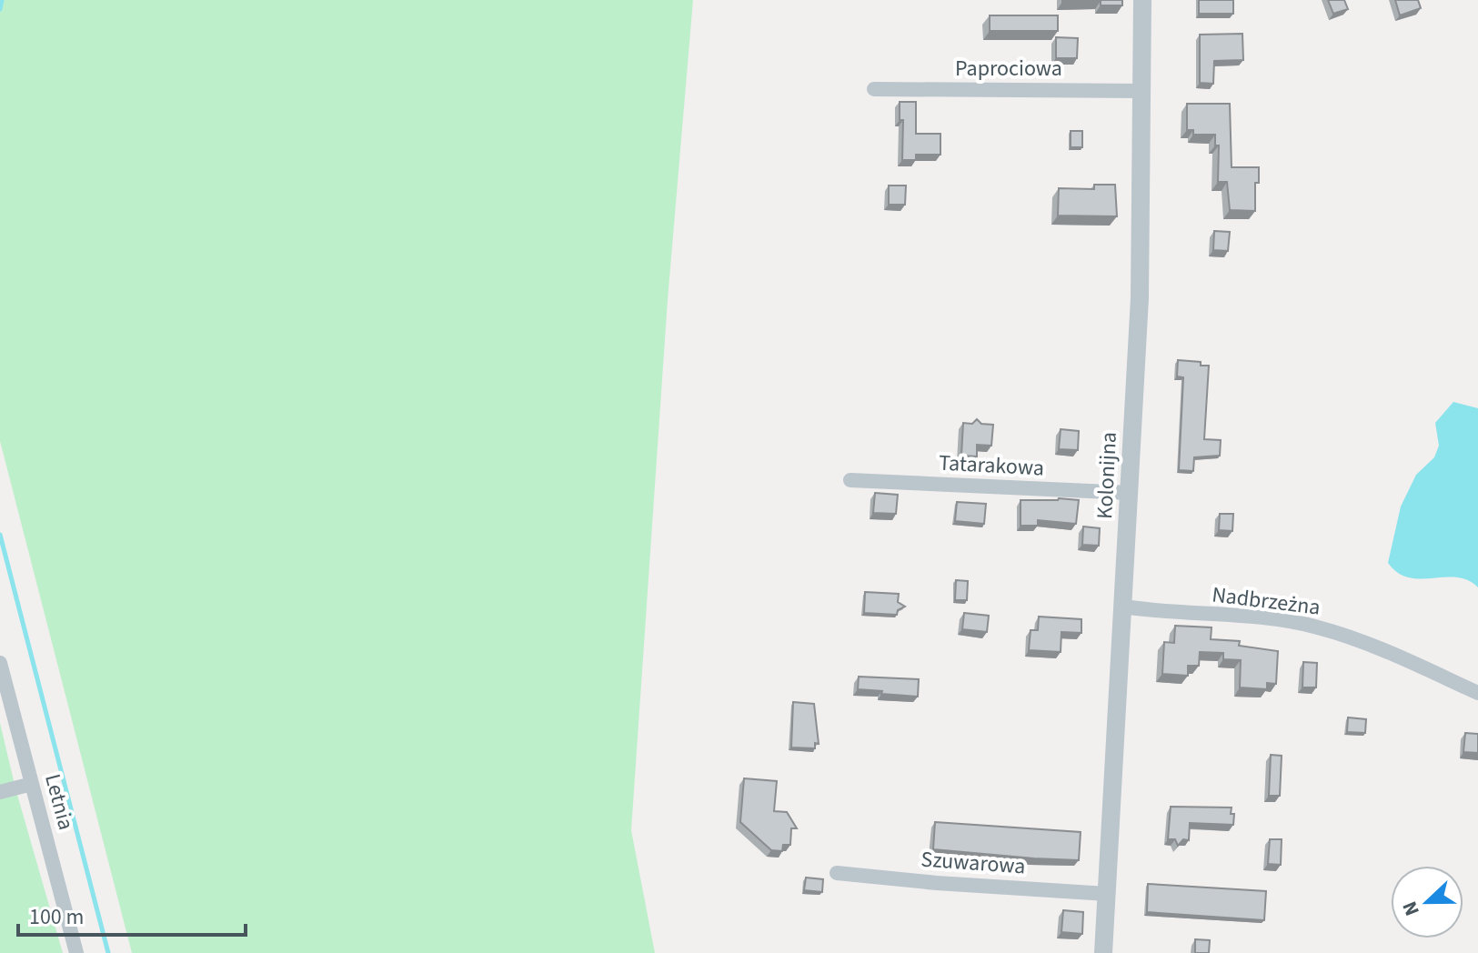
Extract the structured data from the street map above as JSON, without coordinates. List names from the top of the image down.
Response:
{
  "streets": {
    "street": [
      "Paprociowa",
      "Tatarakowa",
      "Kolonijna",
      "Nadbrzeżna",
      "Letnia",
      "Szuwarowa"
    ]
  },
  "crossings": [
    ["Paprociowa", "Kolonijna"],
    ["Tatarakowa", "Kolonijna"],
    ["Kolonijna", "Nadbrzeżna"],
    ["Kolonijna", "Szuwarowa"]
  ],
  "scale_bar": "100 m",
  "north": "left"
}
